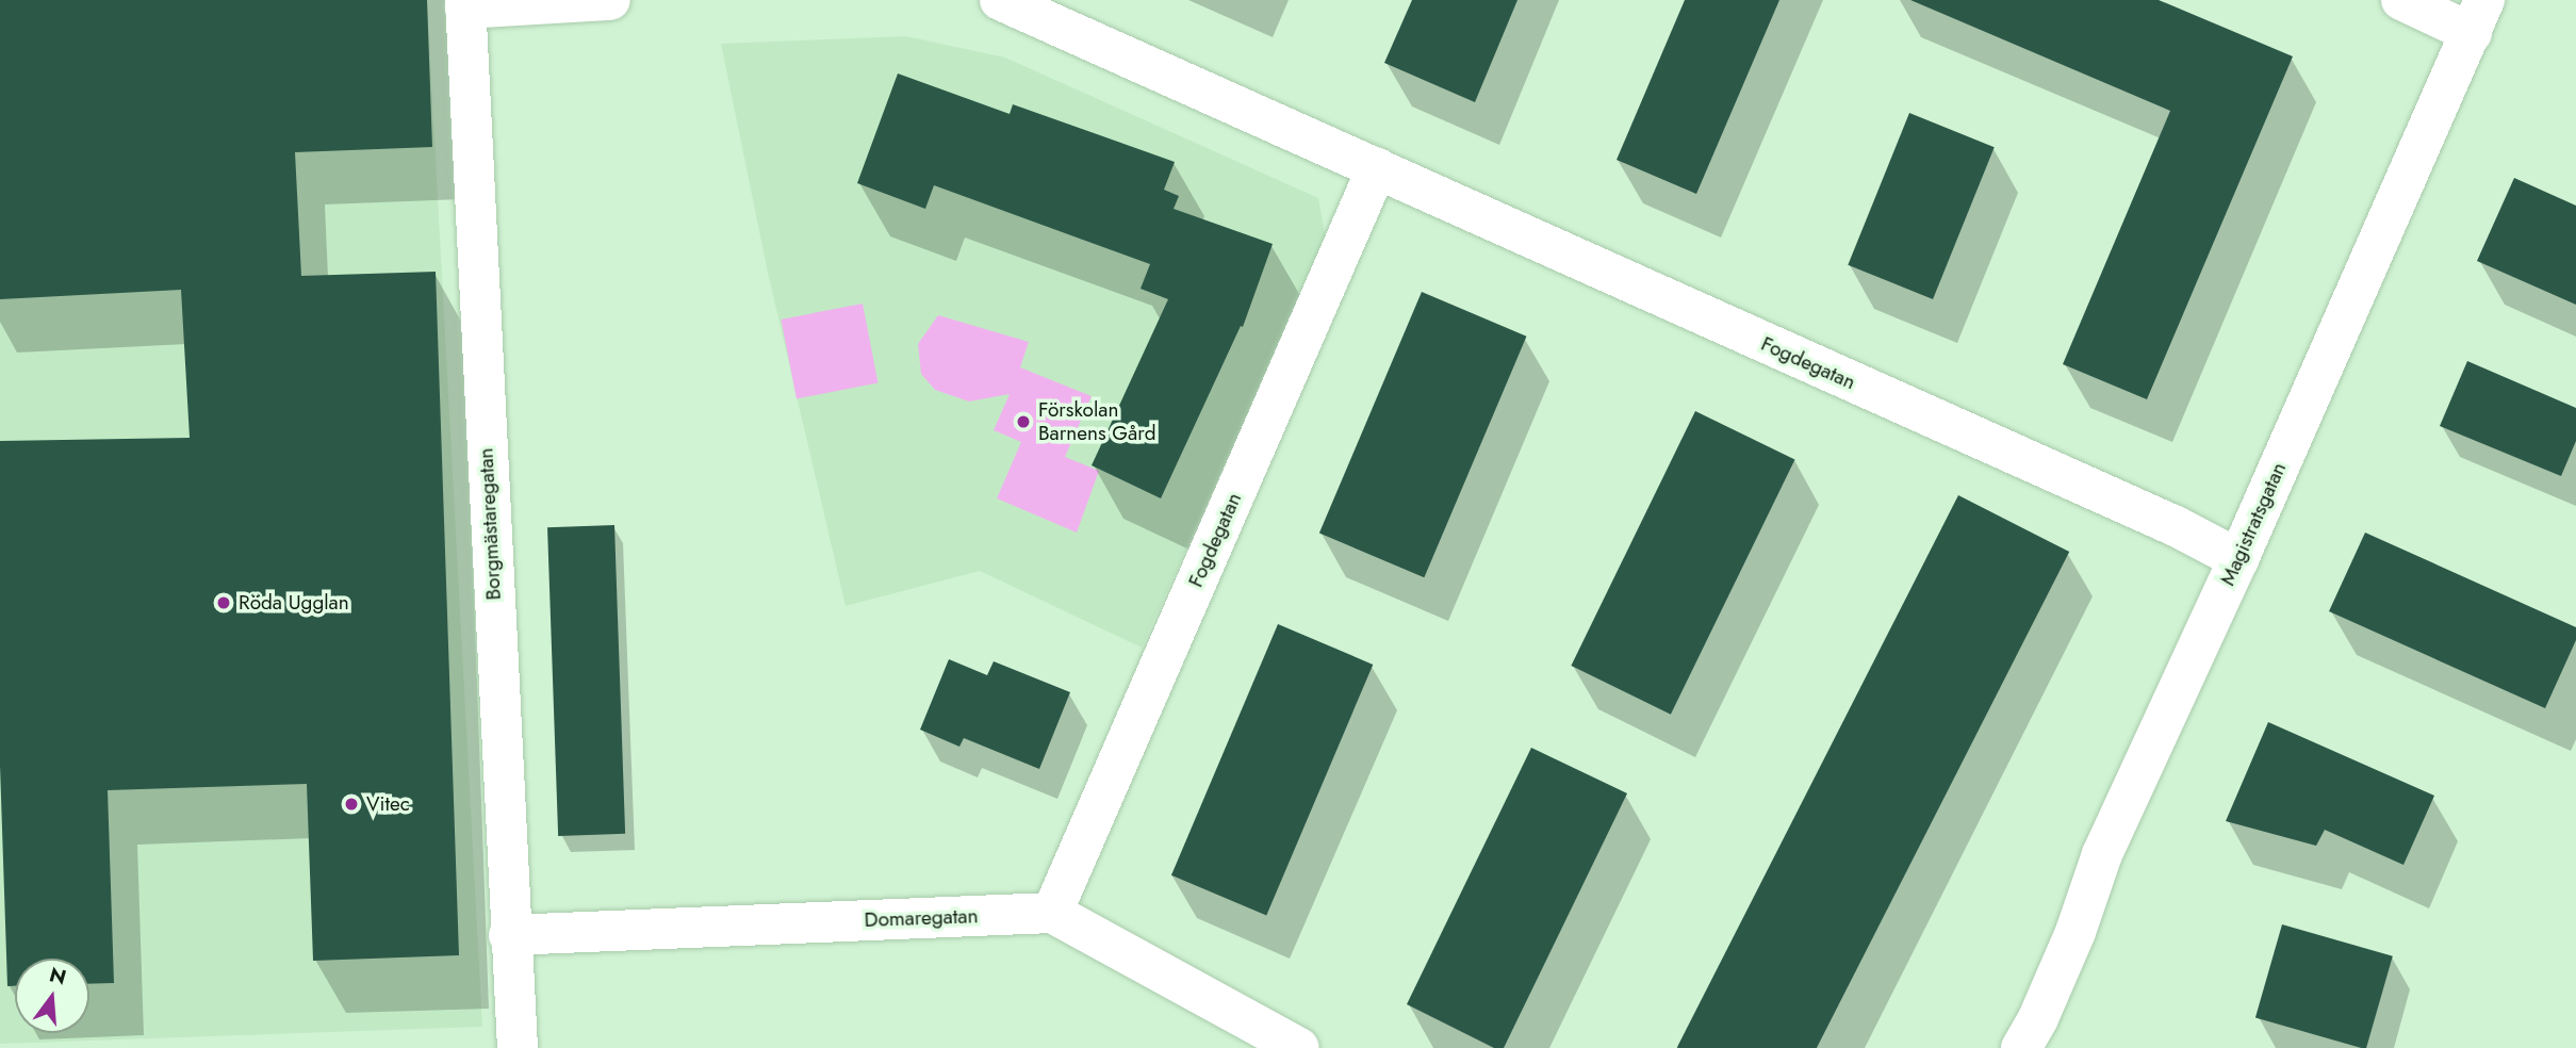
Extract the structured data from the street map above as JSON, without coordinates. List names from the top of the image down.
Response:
{
  "streets": {
    "street": [
      "Fogdegatan",
      "Borgmästaregatan",
      "Magistratsgatan",
      "Domaregatan"
    ]
  },
  "crossings": [
    ["Fogdegatan", "Magistratsgatan"],
    ["Fogdegatan", "Domaregatan"],
    ["Borgmästaregatan", "Domaregatan"]
  ],
  "places": ["Förskolan Barnens Gård", "Röda Ugglan", "Vitec"],
  "north": "top"
}
